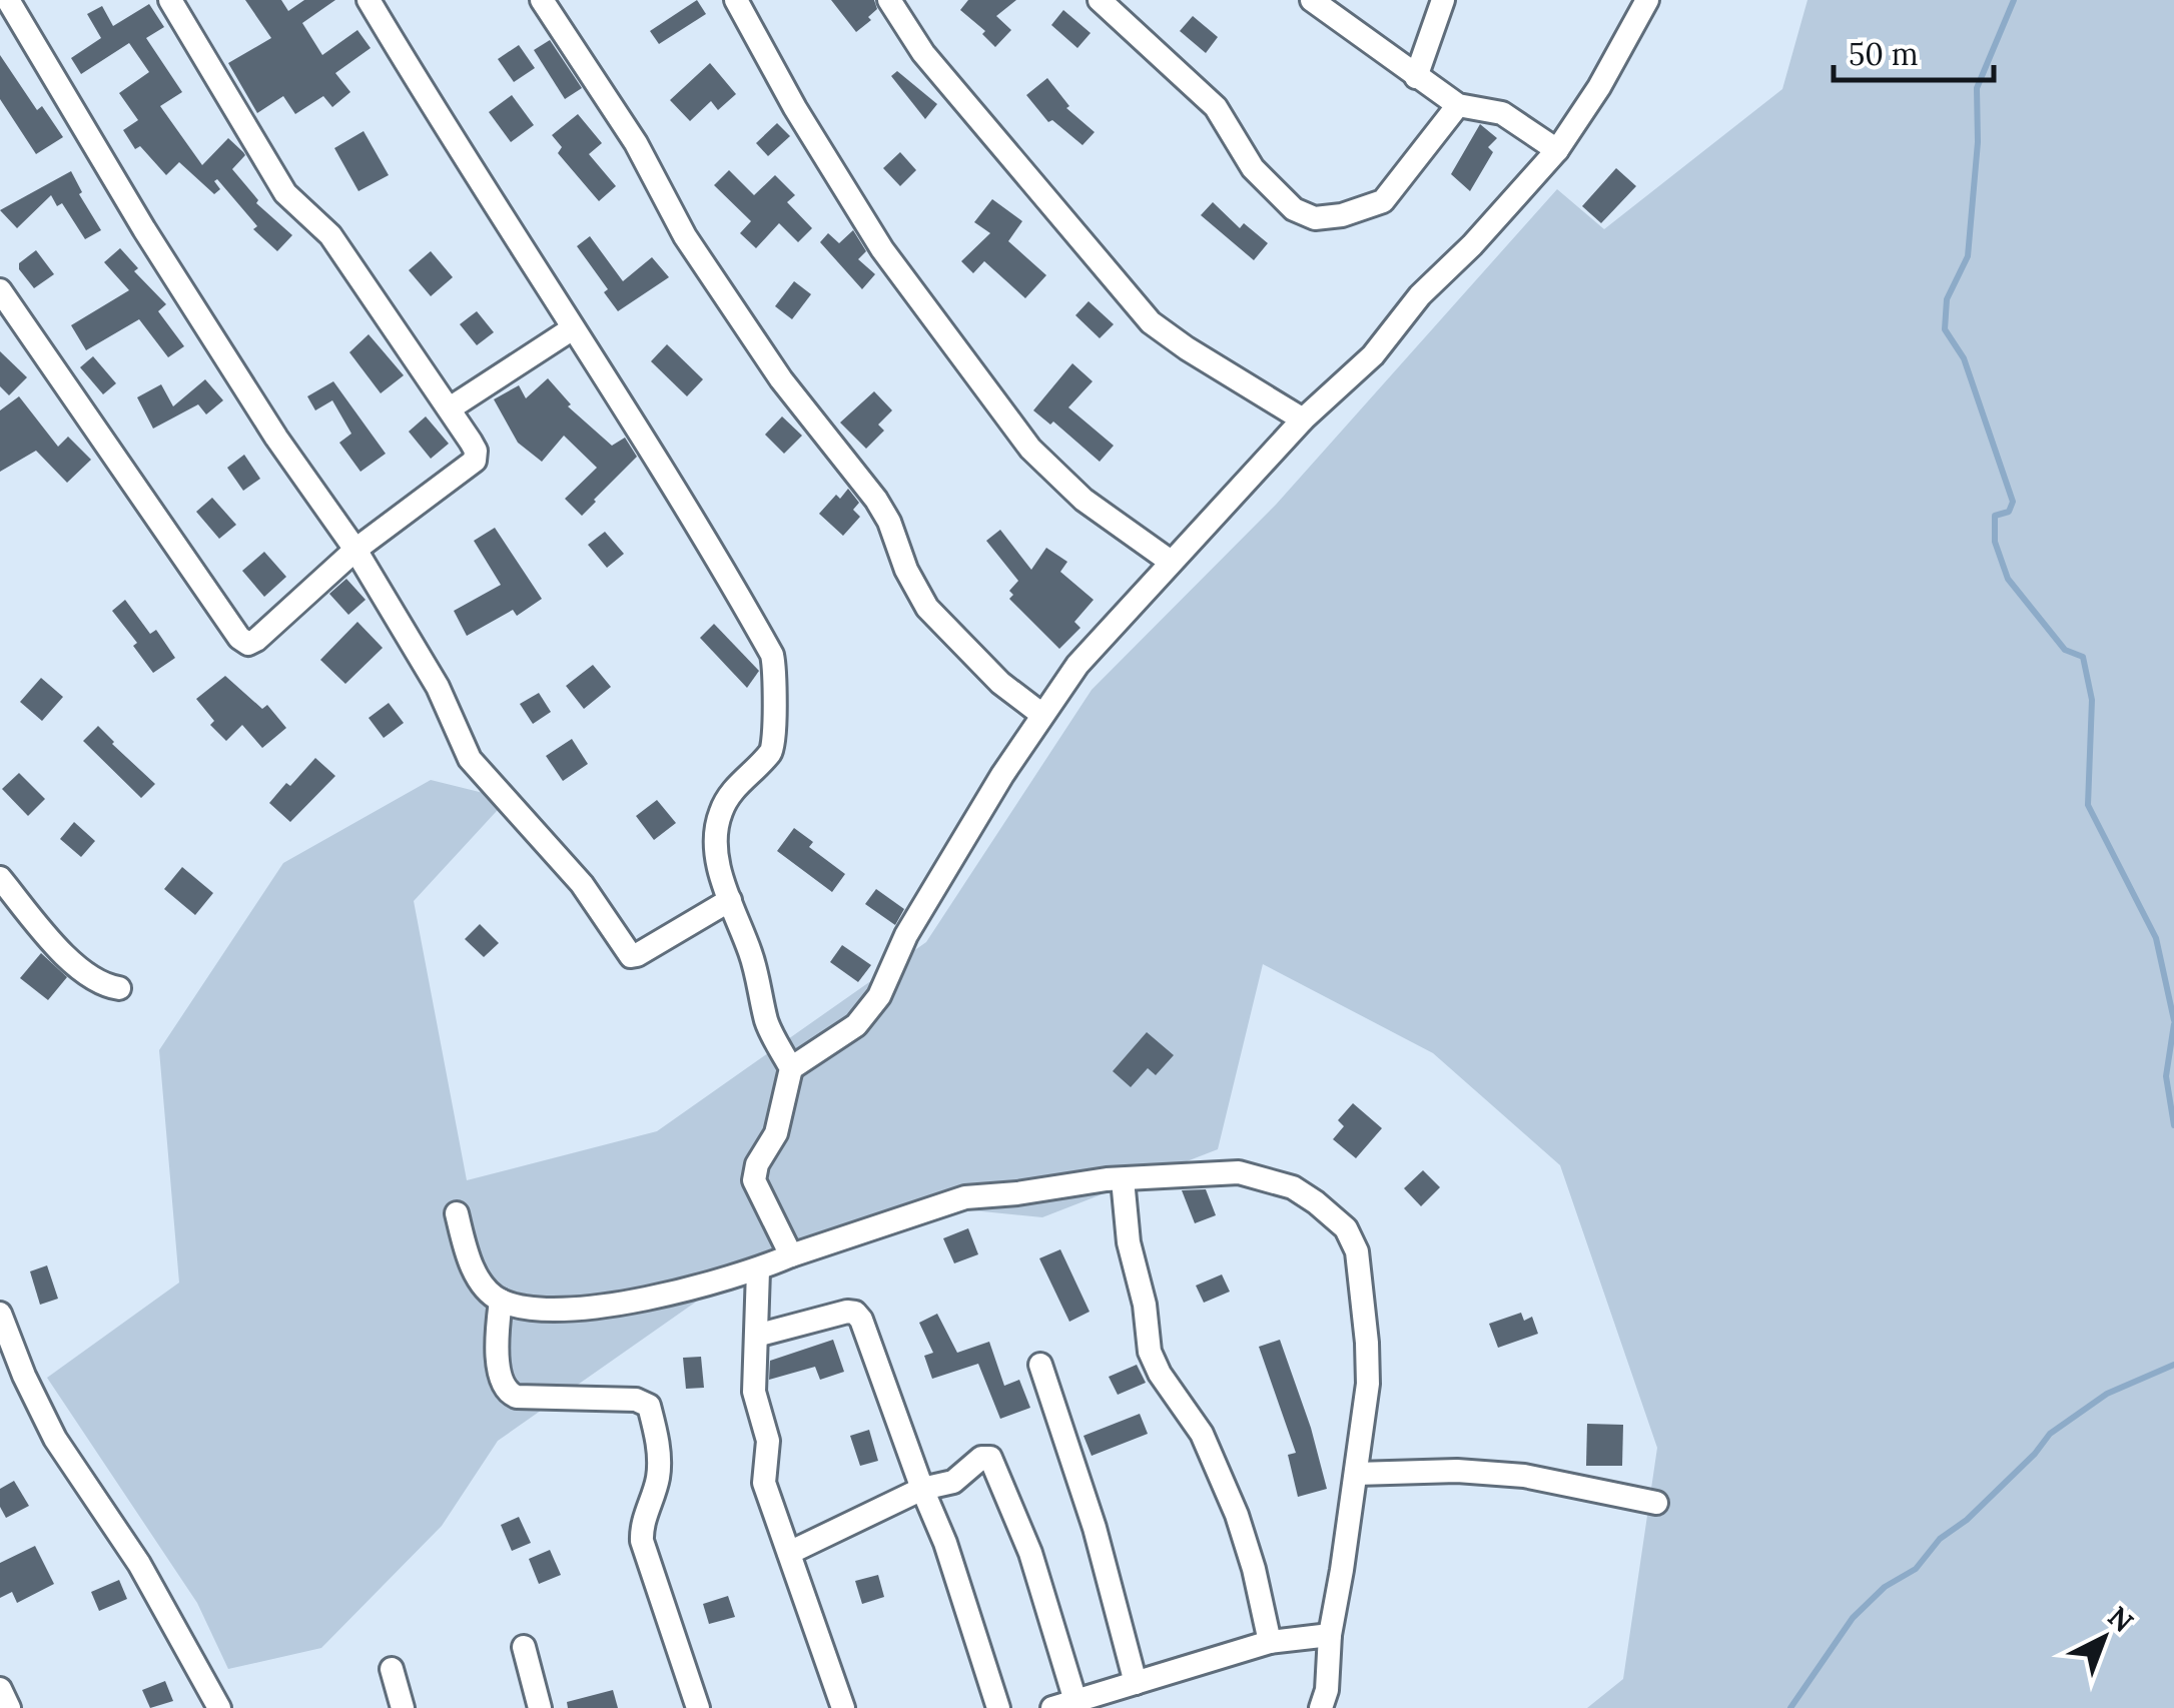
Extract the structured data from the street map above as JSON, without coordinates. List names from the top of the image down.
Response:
{
  "scale_bar": "50 m",
  "north": "top right"
}
